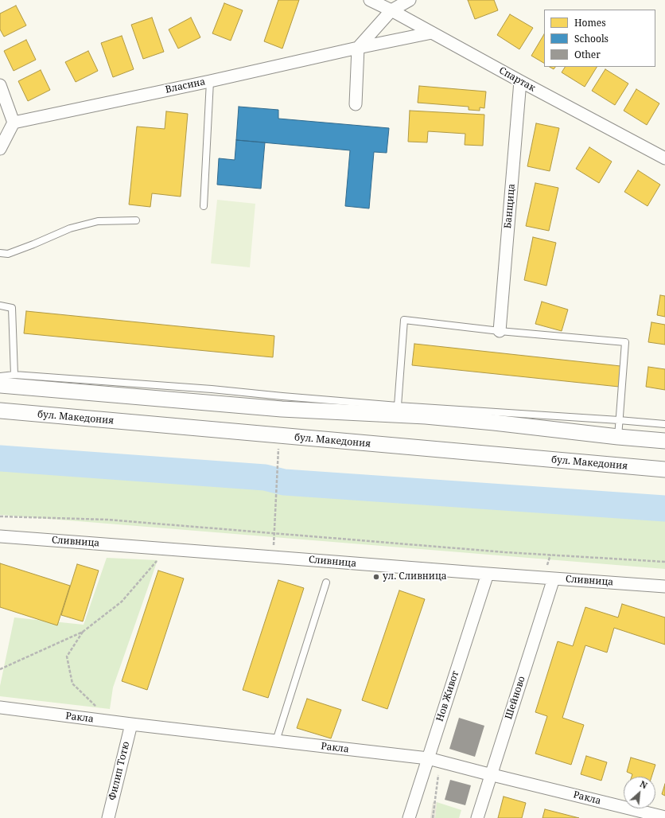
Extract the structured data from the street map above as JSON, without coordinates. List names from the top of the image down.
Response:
{
  "streets": {
    "street": [
      "Спартак",
      "Власина",
      "Банщица",
      "бул. Македония",
      "Сливница",
      "Нов Живот",
      "Шейново",
      "Ракла",
      "Филип Тотю"
    ]
  },
  "crossings": [
    ["Спартак", "Власина"],
    ["Спартак", "Банщица"],
    ["Сливница", "Нов Живот"],
    ["Сливница", "Шейново"],
    ["Нов Живот", "Ракла"],
    ["Шейново", "Ракла"],
    ["Ракла", "Филип Тотю"]
  ],
  "places": ["ул. Сливница"],
  "legend": ["Homes", "Schools", "Other"],
  "north": "top right"
}
